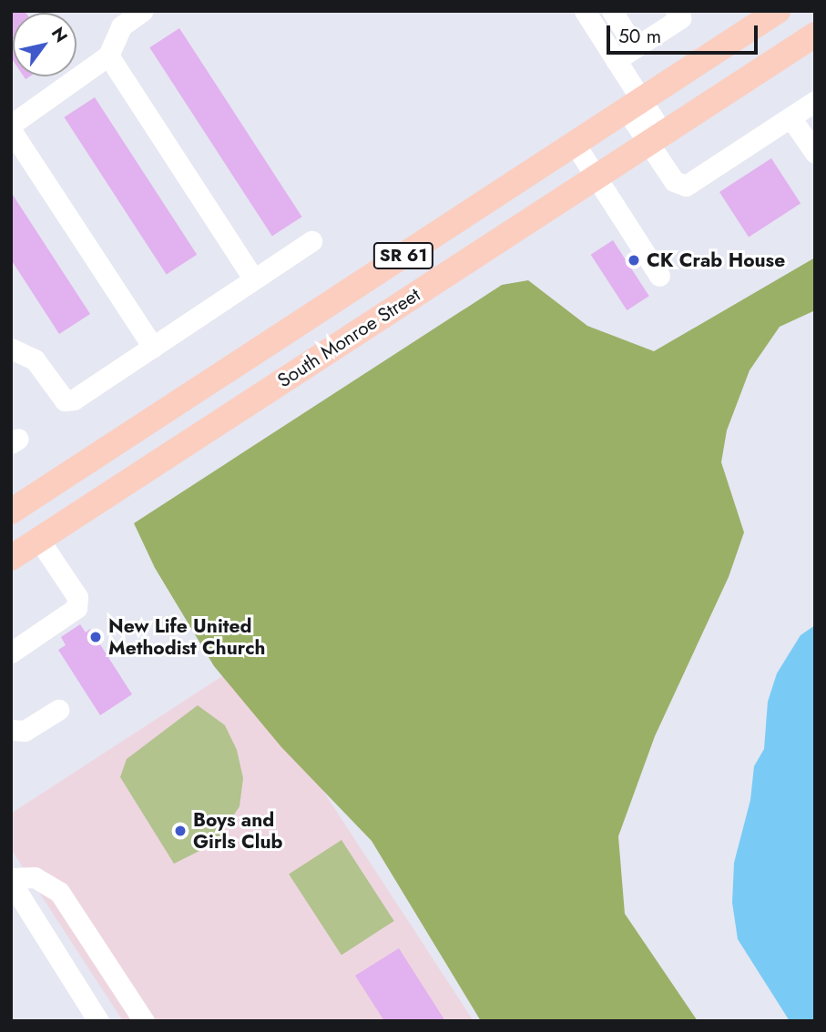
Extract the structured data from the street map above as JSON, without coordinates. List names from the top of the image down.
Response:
{
  "streets": {
    "main road": ["SR 61", "South Monroe Street"]
  },
  "places": ["CK Crab House", "New Life United Methodist Church", "Boys and Girls Club"],
  "scale_bar": "50 m",
  "north": "top right"
}
